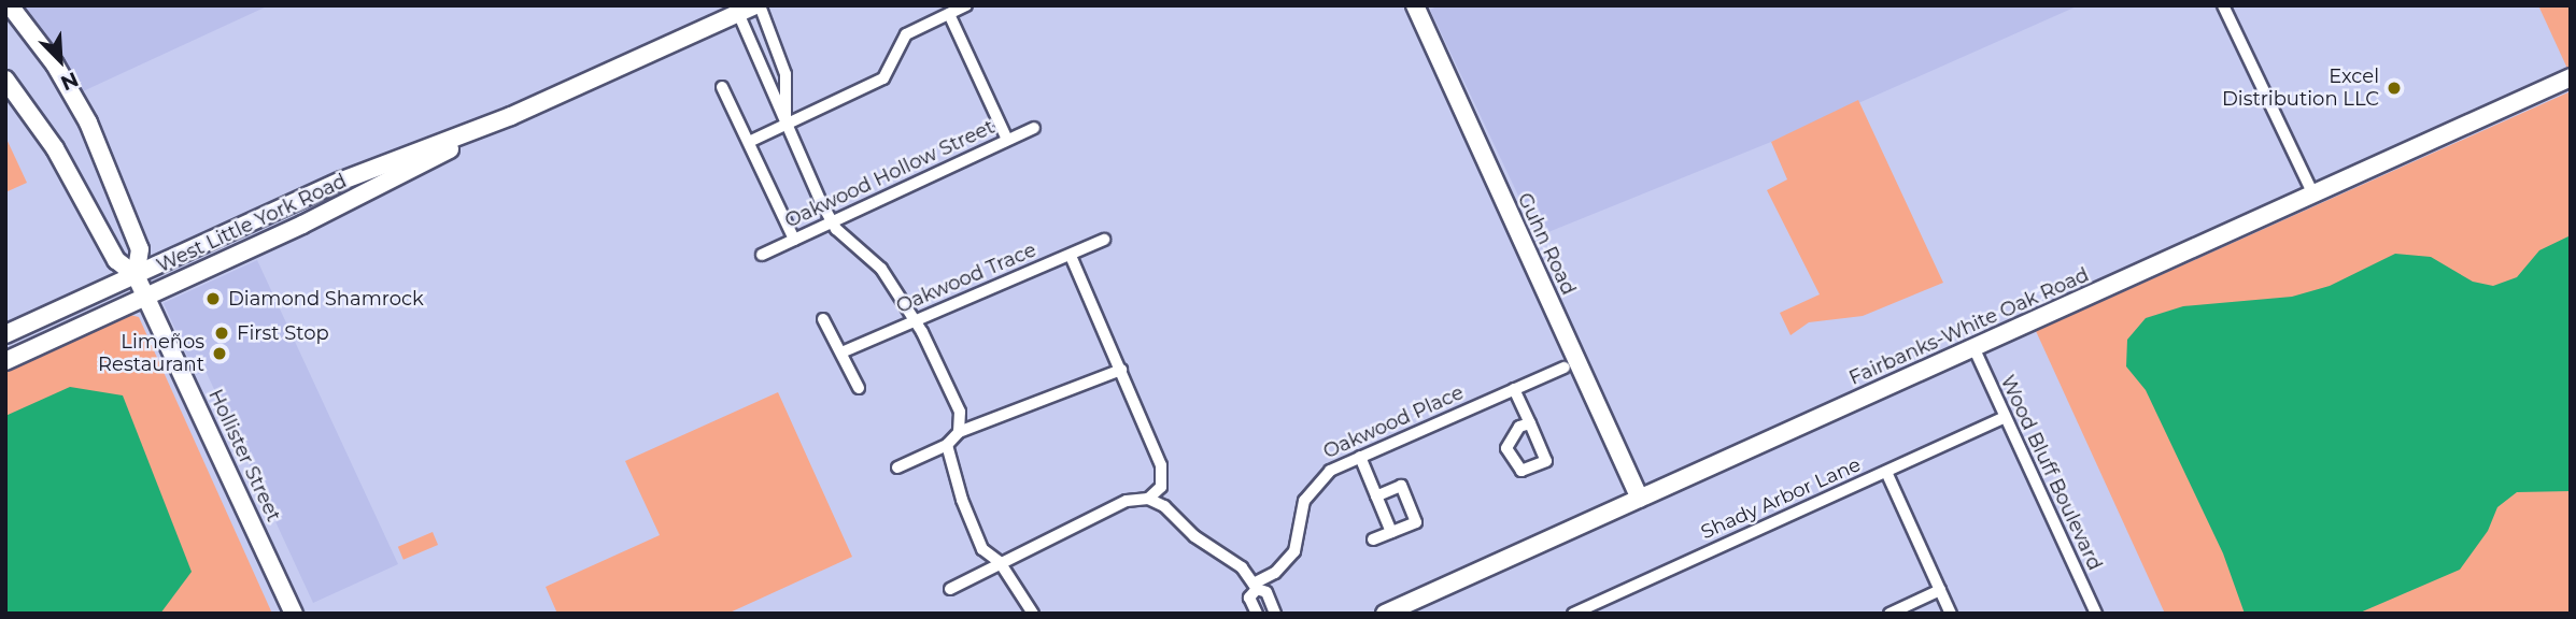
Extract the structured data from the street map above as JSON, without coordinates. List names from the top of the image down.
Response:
{
  "streets": {
    "street": [
      "Oakwood Hollow Street",
      "West Little York Road",
      "Guhn Road",
      "Oakwood Trace",
      "Fairbanks-White Oak Road",
      "Oakwood Place",
      "Hollister Street",
      "Wood Bluff Boulevard",
      "Shady Arbor Lane"
    ]
  },
  "crossings": [
    ["West Little York Road", "Hollister Street"],
    ["Guhn Road", "Fairbanks-White Oak Road"],
    ["Fairbanks-White Oak Road", "Wood Bluff Boulevard"],
    ["Wood Bluff Boulevard", "Shady Arbor Lane"]
  ],
  "places": [
    "Excel Distribution LLC",
    "Diamond Shamrock",
    "First Stop",
    "Limeños Restaurant"
  ],
  "north": "bottom right"
}
